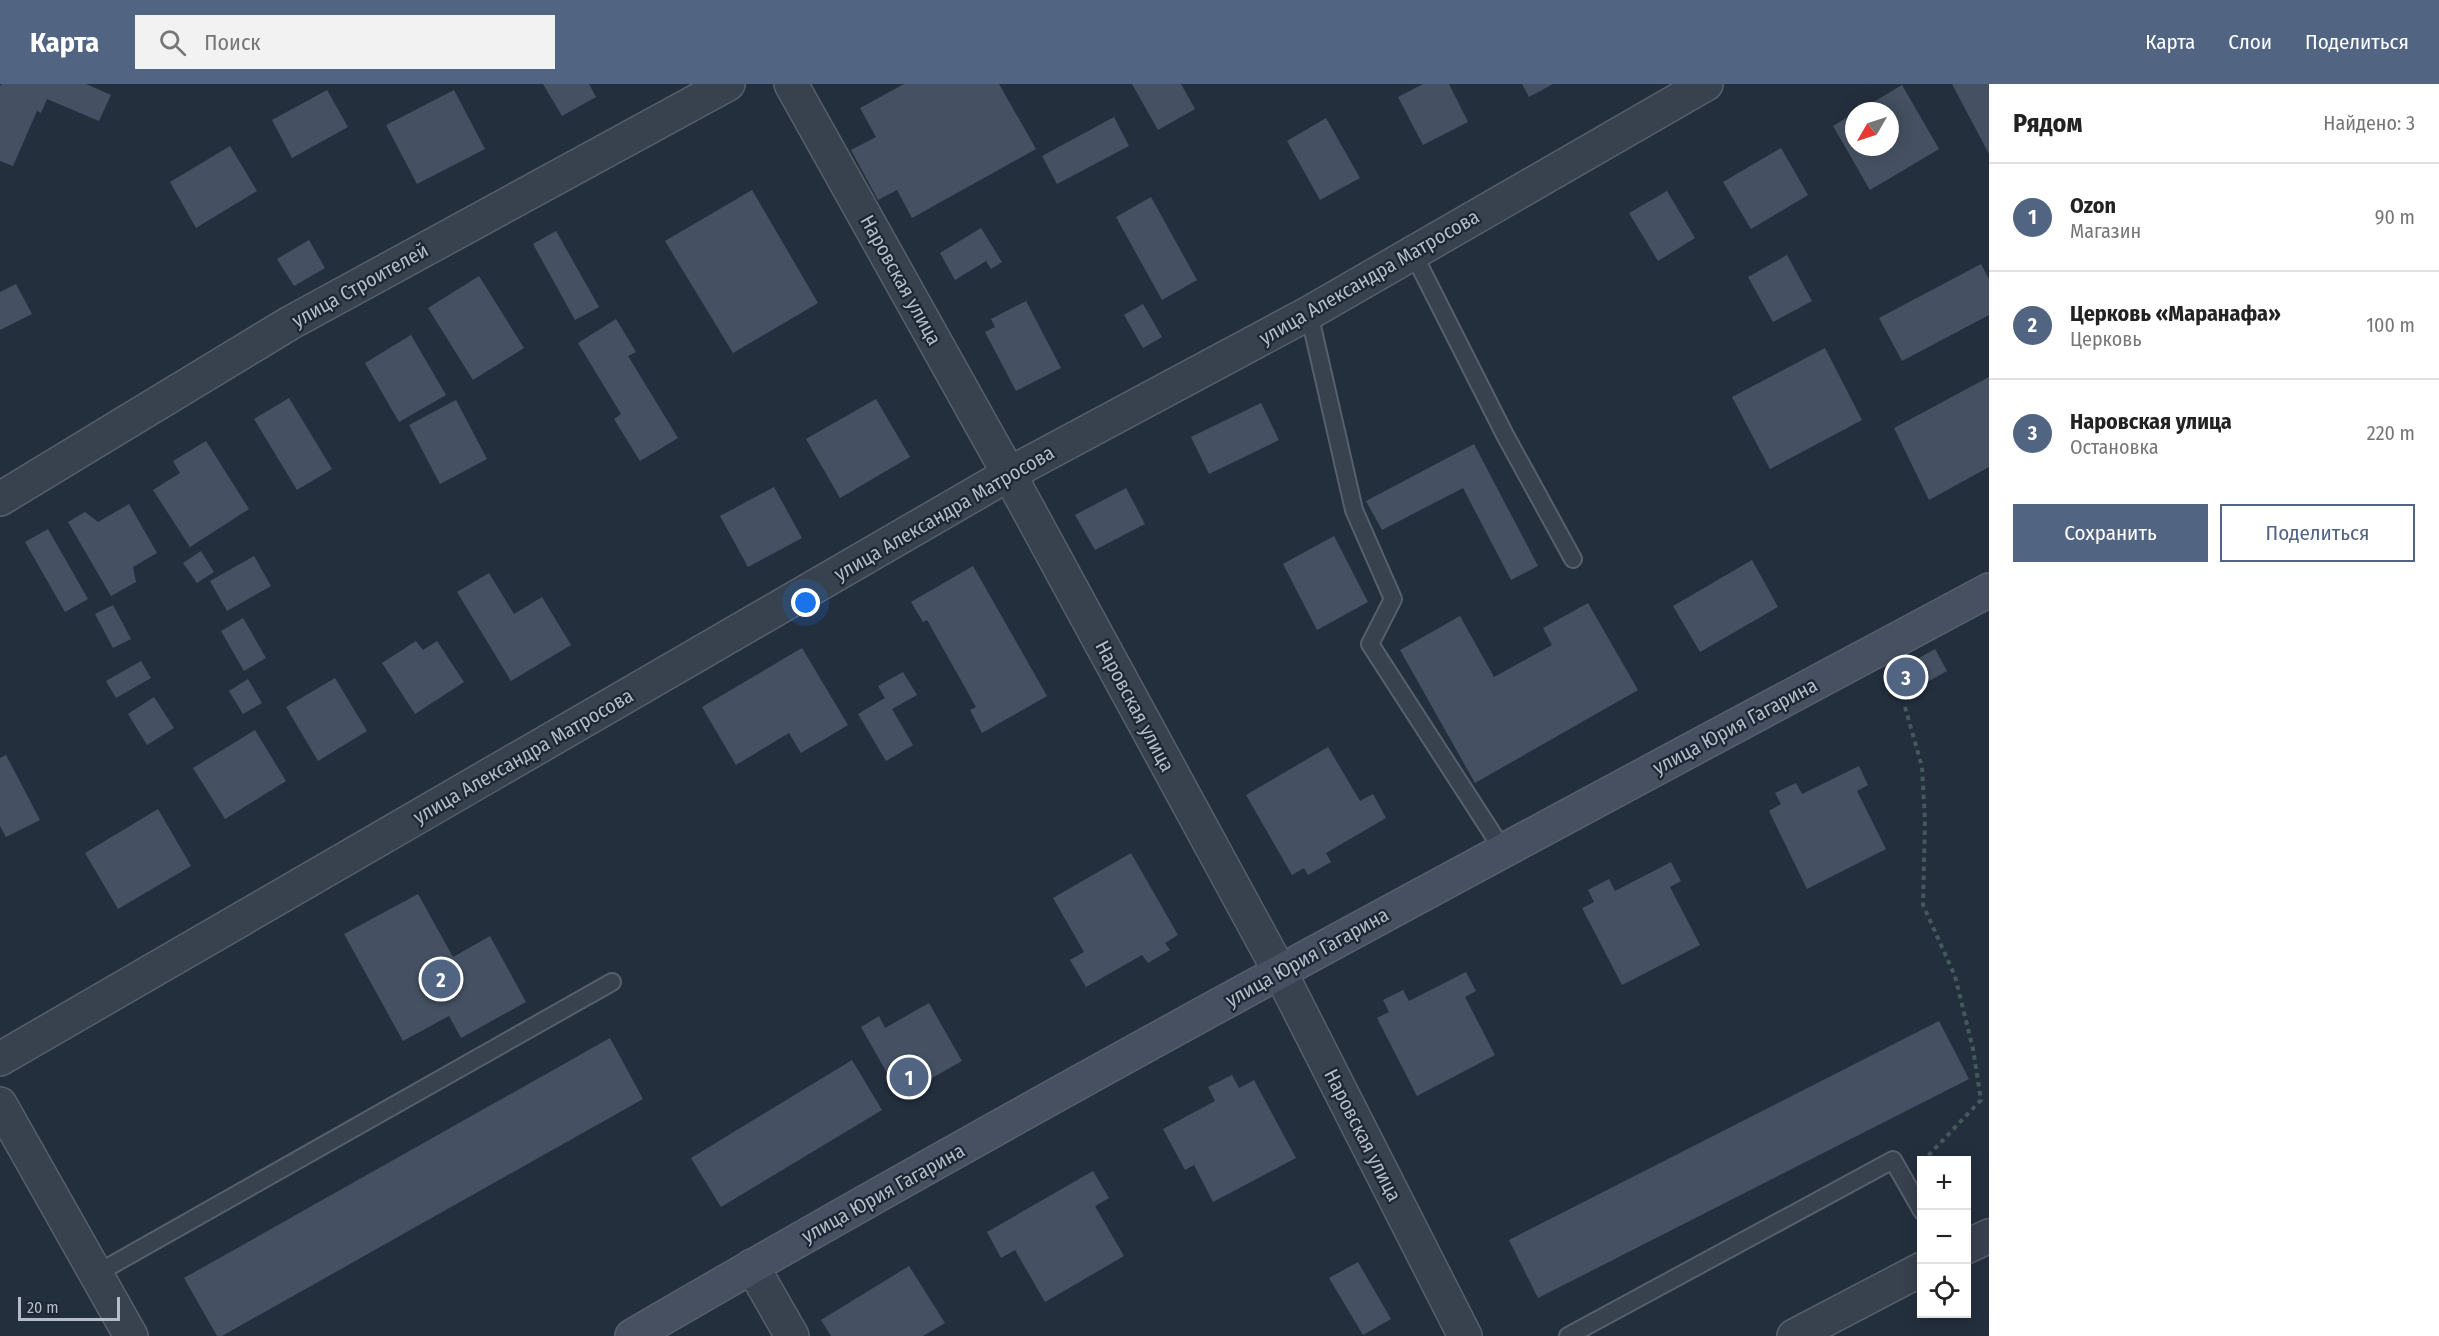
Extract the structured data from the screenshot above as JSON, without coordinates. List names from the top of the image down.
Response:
{
  "streets": {
    "street": [
      "улица Александра Матросова",
      "Наровская улица",
      "улица Строителей",
      "улица Юрия Гагарина"
    ]
  },
  "crossings": [
    ["улица Александра Матросова", "Наровская улица"],
    ["Наровская улица", "улица Юрия Гагарина"]
  ],
  "scale_bar": "20 m",
  "north": "bottom left",
  "page": {
    "header": "Карта",
    "search": "Поиск",
    "nav": ["Карта", "Слои", "Поделиться"],
    "heading": ["Рядом", "Найдено: 3"],
    "list": [
      {
        "mark": "1",
        "name": "Ozon",
        "note": "Магазин",
        "value": "90 m"
      },
      {
        "mark": "2",
        "name": "Церковь «Маранафа»",
        "note": "Церковь",
        "value": "100 m"
      },
      {
        "mark": "3",
        "name": "Наровская улица",
        "note": "Остановка",
        "value": "220 m"
      }
    ],
    "buttons": ["Сохранить", "Поделиться"],
    "pins": ["3", "2", "1"],
    "map_buttons": ["+", "−"],
    "scale": "20 m"
  }
}
